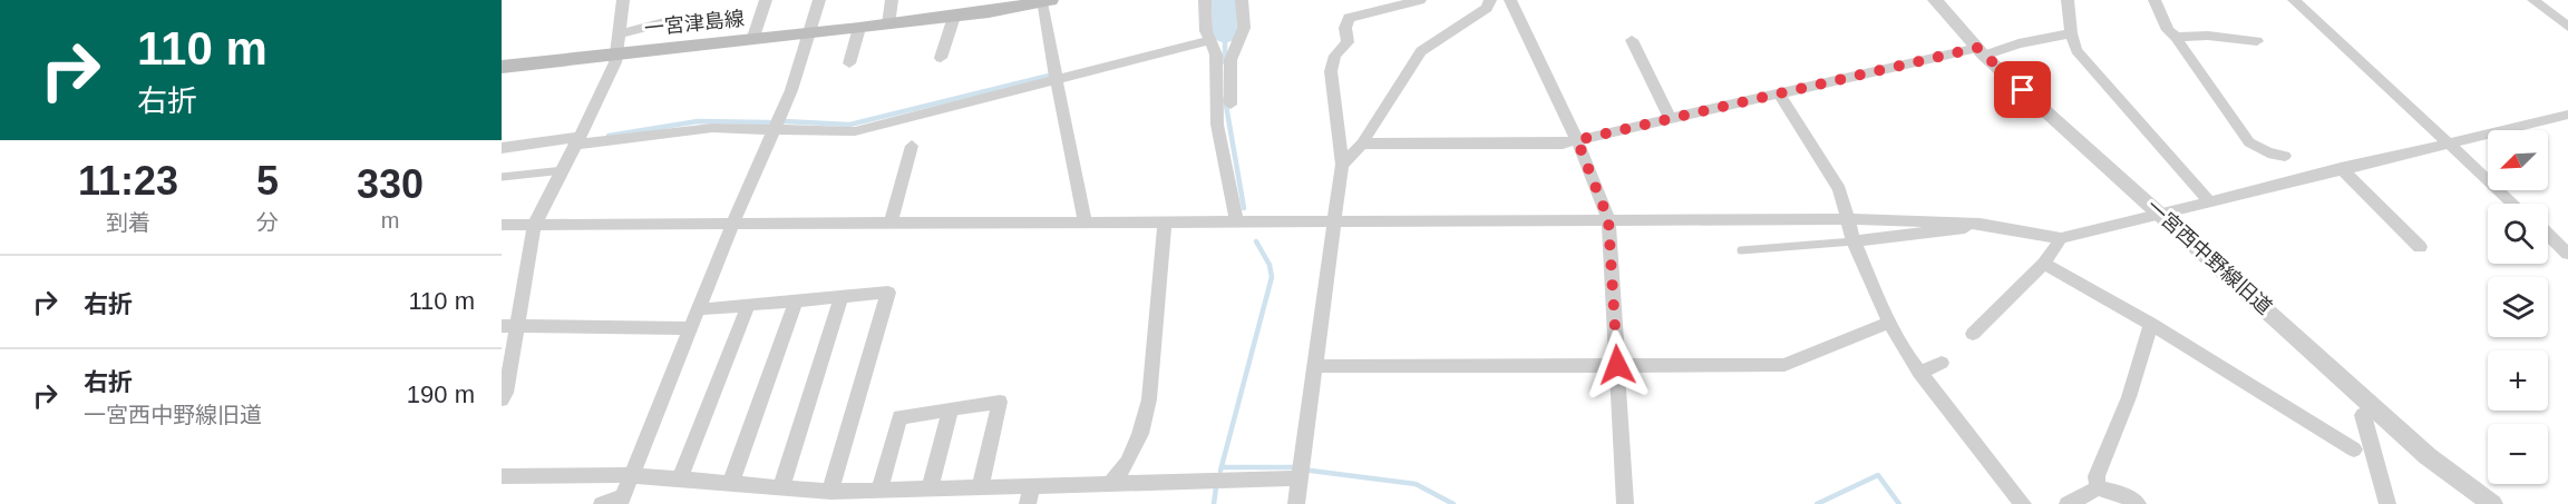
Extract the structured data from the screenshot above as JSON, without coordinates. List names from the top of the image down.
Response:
{
  "streets": {
    "main road": ["一宮津島線"],
    "street": ["一宮西中野線旧道"]
  },
  "north": "bottom left",
  "page": {
    "turn": ["110 m", "右折"],
    "map_buttons": ["+", "−"],
    "eta": [
      "11:23",
      "到着",
      "5",
      "分",
      "330",
      "m"
    ],
    "list": [
      {
        "name": "右折",
        "value": "110 m"
      },
      {
        "name": "右折",
        "note": "一宮西中野線旧道",
        "value": "190 m"
      }
    ]
  }
}
